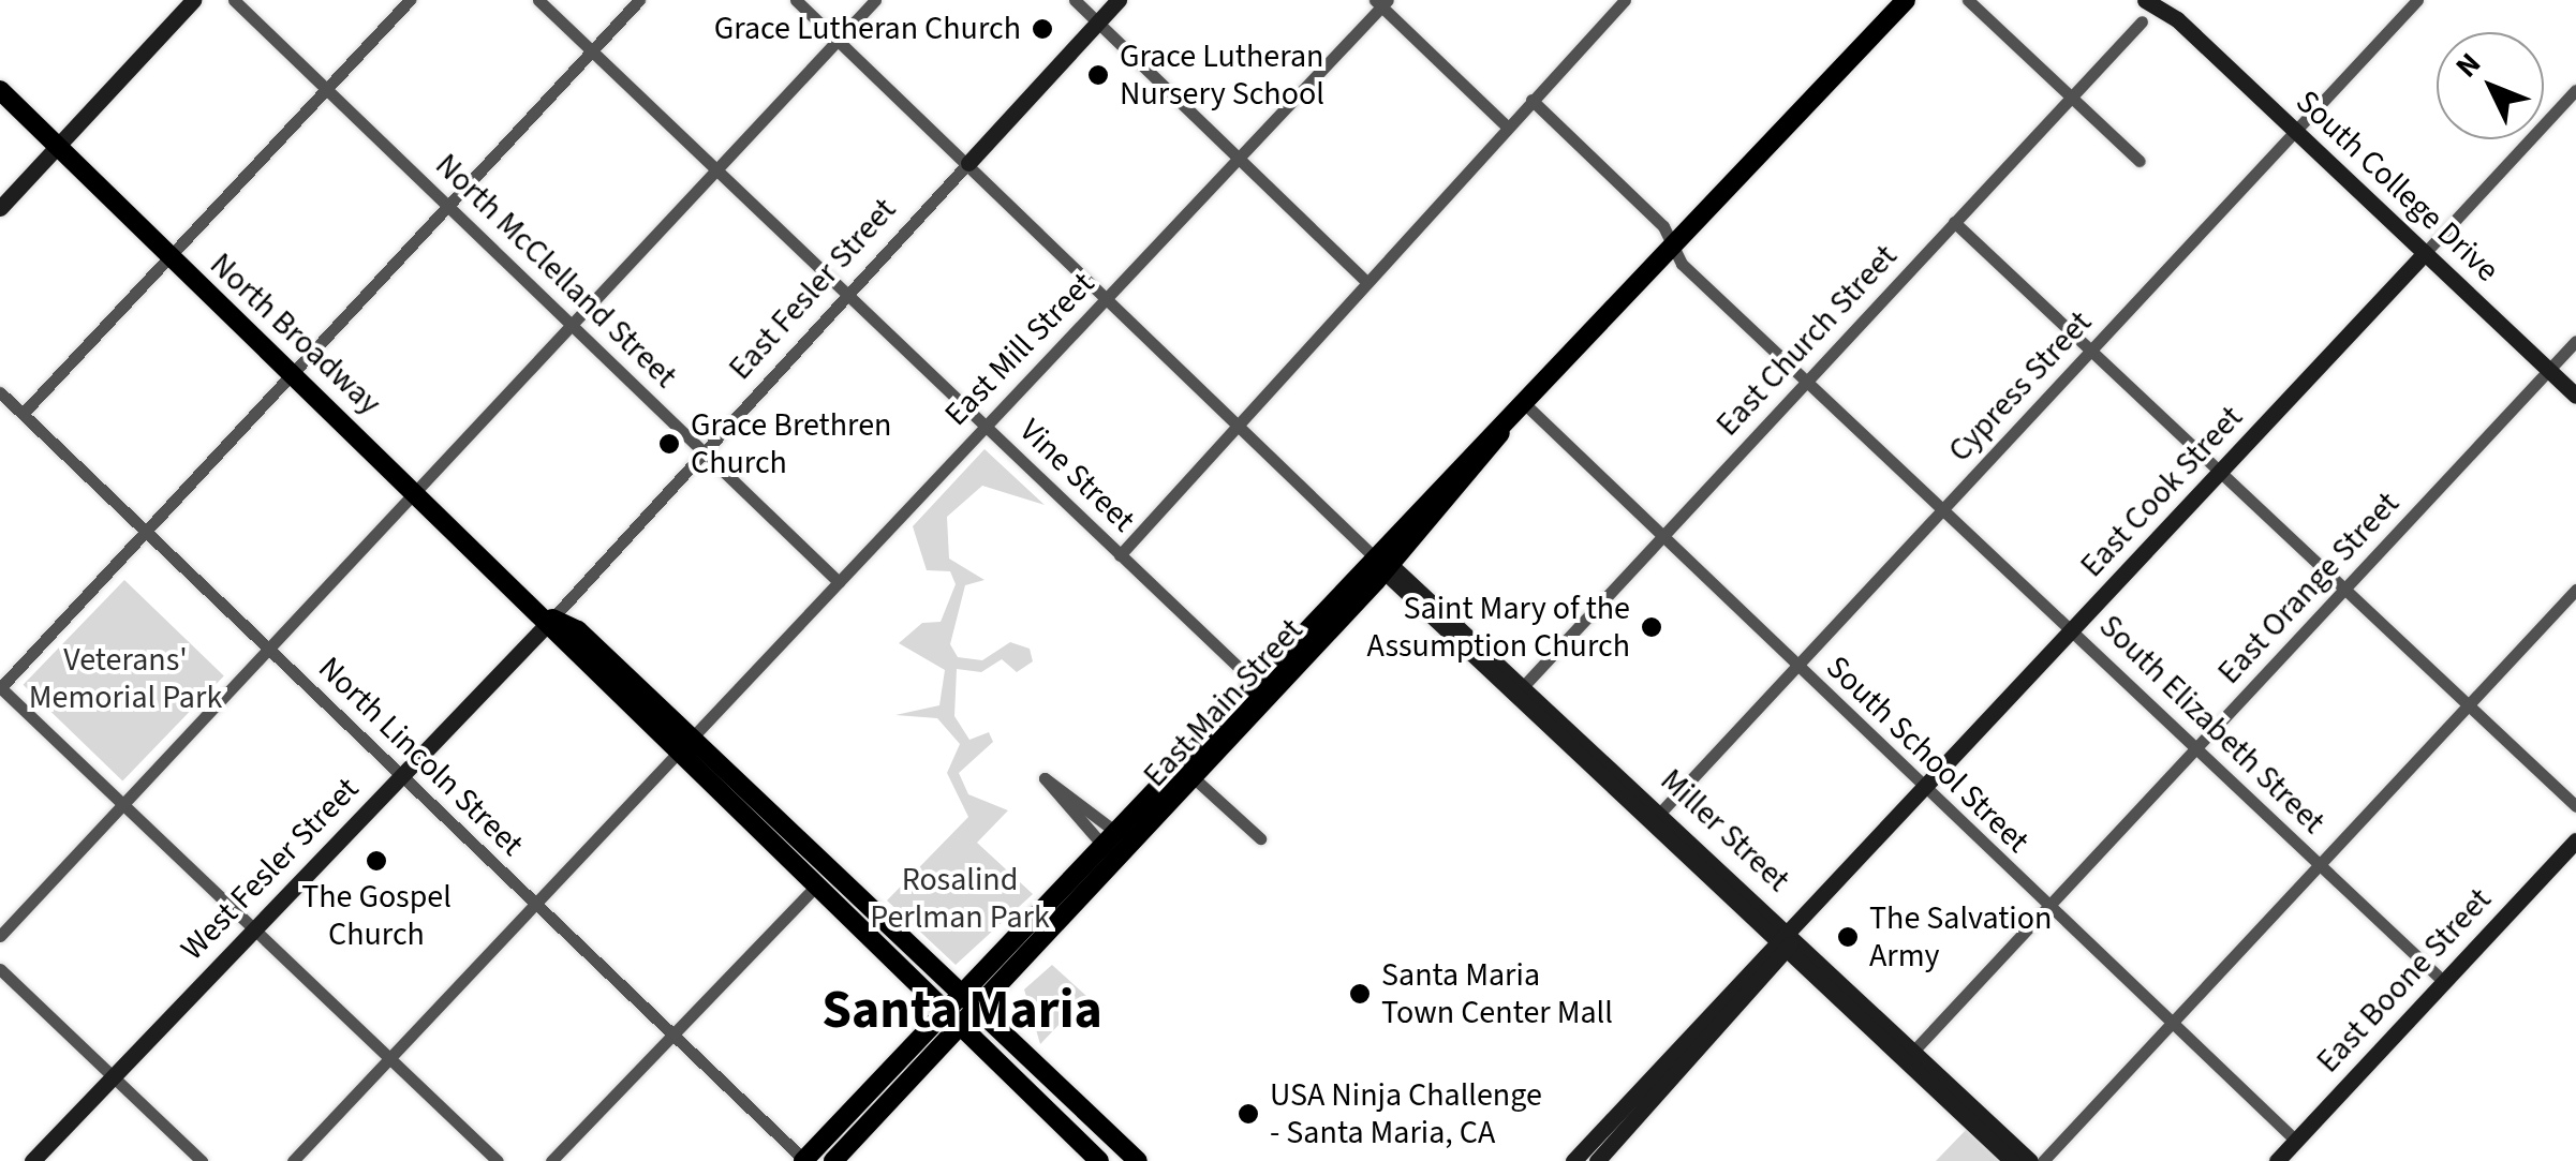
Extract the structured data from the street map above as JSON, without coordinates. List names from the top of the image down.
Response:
{
  "streets": {
    "main road": ["North Broadway", "East Main Street"],
    "street": [
      "South College Drive",
      "North McClelland Street",
      "East Fesler Street",
      "East Church Street",
      "East Mill Street",
      "Cypress Street",
      "Vine Street",
      "East Cook Street",
      "East Orange Street",
      "South Elizabeth Street",
      "South School Street",
      "North Lincoln Street",
      "Miller Street",
      "West Fesler Street",
      "East Boone Street"
    ]
  },
  "crossings": [
    ["South College Drive", "Cypress Street"],
    ["South College Drive", "East Cook Street"],
    ["South College Drive", "East Orange Street"],
    ["North McClelland Street", "East Fesler Street"],
    ["North McClelland Street", "East Mill Street"],
    ["East Fesler Street", "North Broadway"],
    ["East Fesler Street", "Vine Street"],
    ["East Fesler Street", "West Fesler Street"],
    ["North Broadway", "East Mill Street"],
    ["North Broadway", "East Main Street"],
    ["North Broadway", "West Fesler Street"],
    ["East Church Street", "South Elizabeth Street"],
    ["East Church Street", "South School Street"],
    ["East Church Street", "Miller Street"],
    ["East Mill Street", "Vine Street"],
    ["East Mill Street", "North Lincoln Street"],
    ["Cypress Street", "South Elizabeth Street"],
    ["Cypress Street", "South School Street"],
    ["Cypress Street", "Miller Street"],
    ["Vine Street", "East Main Street"],
    ["East Cook Street", "South Elizabeth Street"],
    ["East Cook Street", "South School Street"],
    ["East Cook Street", "Miller Street"],
    ["East Orange Street", "South Elizabeth Street"],
    ["East Orange Street", "South School Street"],
    ["East Orange Street", "Miller Street"],
    ["East Main Street", "South Elizabeth Street"],
    ["East Main Street", "South School Street"],
    ["East Main Street", "North Lincoln Street"],
    ["East Main Street", "Miller Street"],
    ["South Elizabeth Street", "East Boone Street"],
    ["South School Street", "East Boone Street"],
    ["North Lincoln Street", "West Fesler Street"]
  ],
  "districts": ["Santa Maria"],
  "parks": ["Veterans' Memorial Park", "Rosalind Perlman Park"],
  "places": [
    "Grace Lutheran Church",
    "Grace Lutheran Nursery School",
    "Grace Brethren Church",
    "Saint Mary of the Assumption Church",
    "The Gospel Church",
    "The Salvation Army",
    "Santa Maria Town Center Mall",
    "USA Ninja Challenge - Santa Maria, CA"
  ],
  "north": "top left"
}
